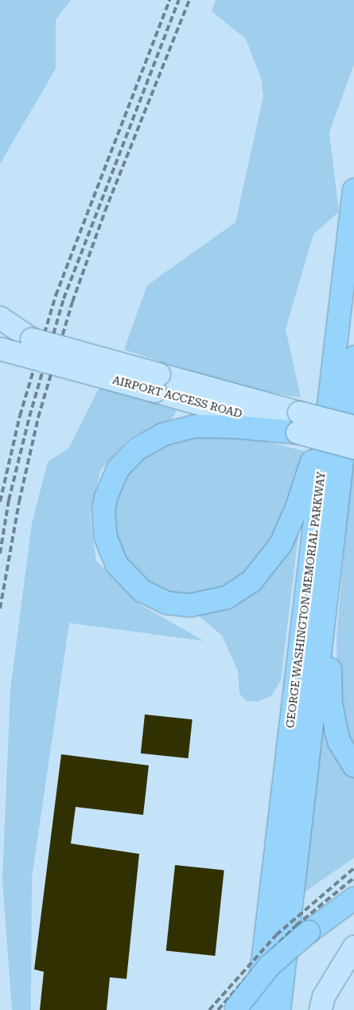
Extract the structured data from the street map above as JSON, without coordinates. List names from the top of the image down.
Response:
{
  "streets": {
    "highway": ["GEORGE WASHINGTON MEMORIAL PARKWAY"],
    "main road": ["AIRPORT ACCESS ROAD"]
  }
}
